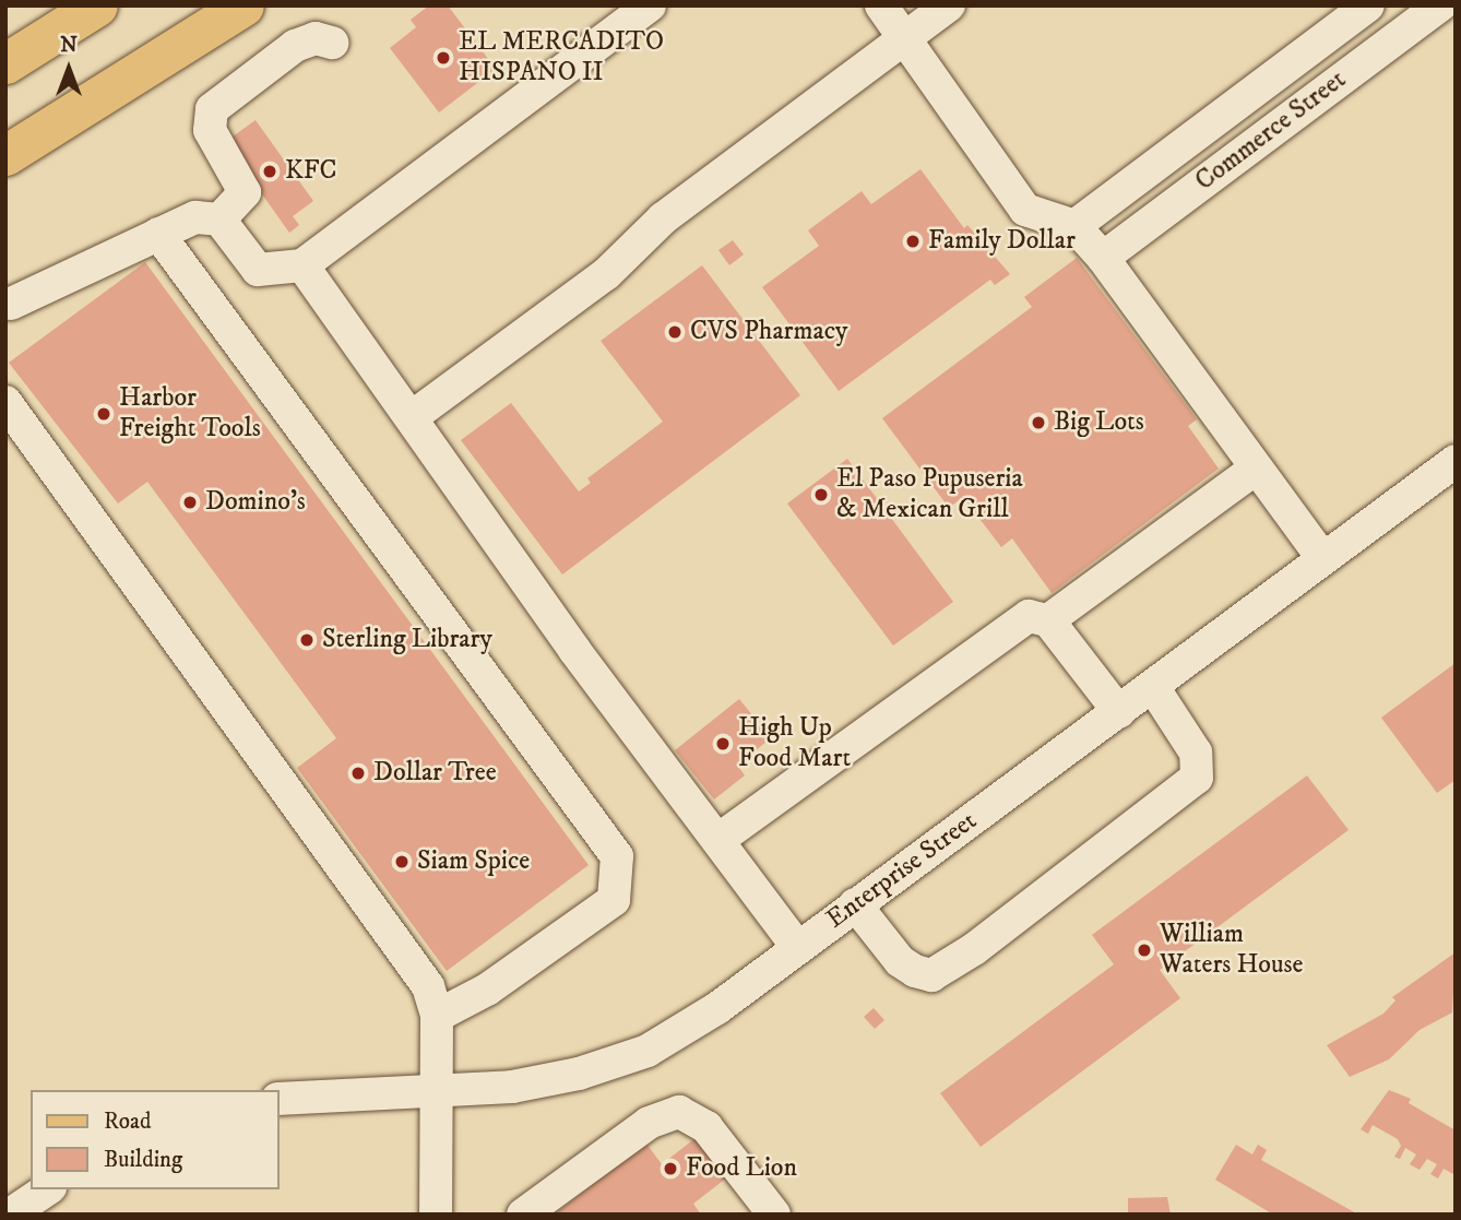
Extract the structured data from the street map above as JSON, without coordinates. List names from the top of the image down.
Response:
{
  "streets": {
    "street": ["Commerce Street", "Enterprise Street"]
  },
  "places": [
    "EL MERCADITO HISPANO II",
    "KFC",
    "Family Dollar",
    "CVS Pharmacy",
    "Harbor Freight Tools",
    "Big Lots",
    "El Paso Pupuseria & Mexican Grill",
    "Domino's",
    "Sterling Library",
    "High Up Food Mart",
    "Dollar Tree",
    "Siam Spice",
    "William Waters House",
    "Food Lion"
  ],
  "legend": ["Road", "Building"],
  "north": "top"
}
